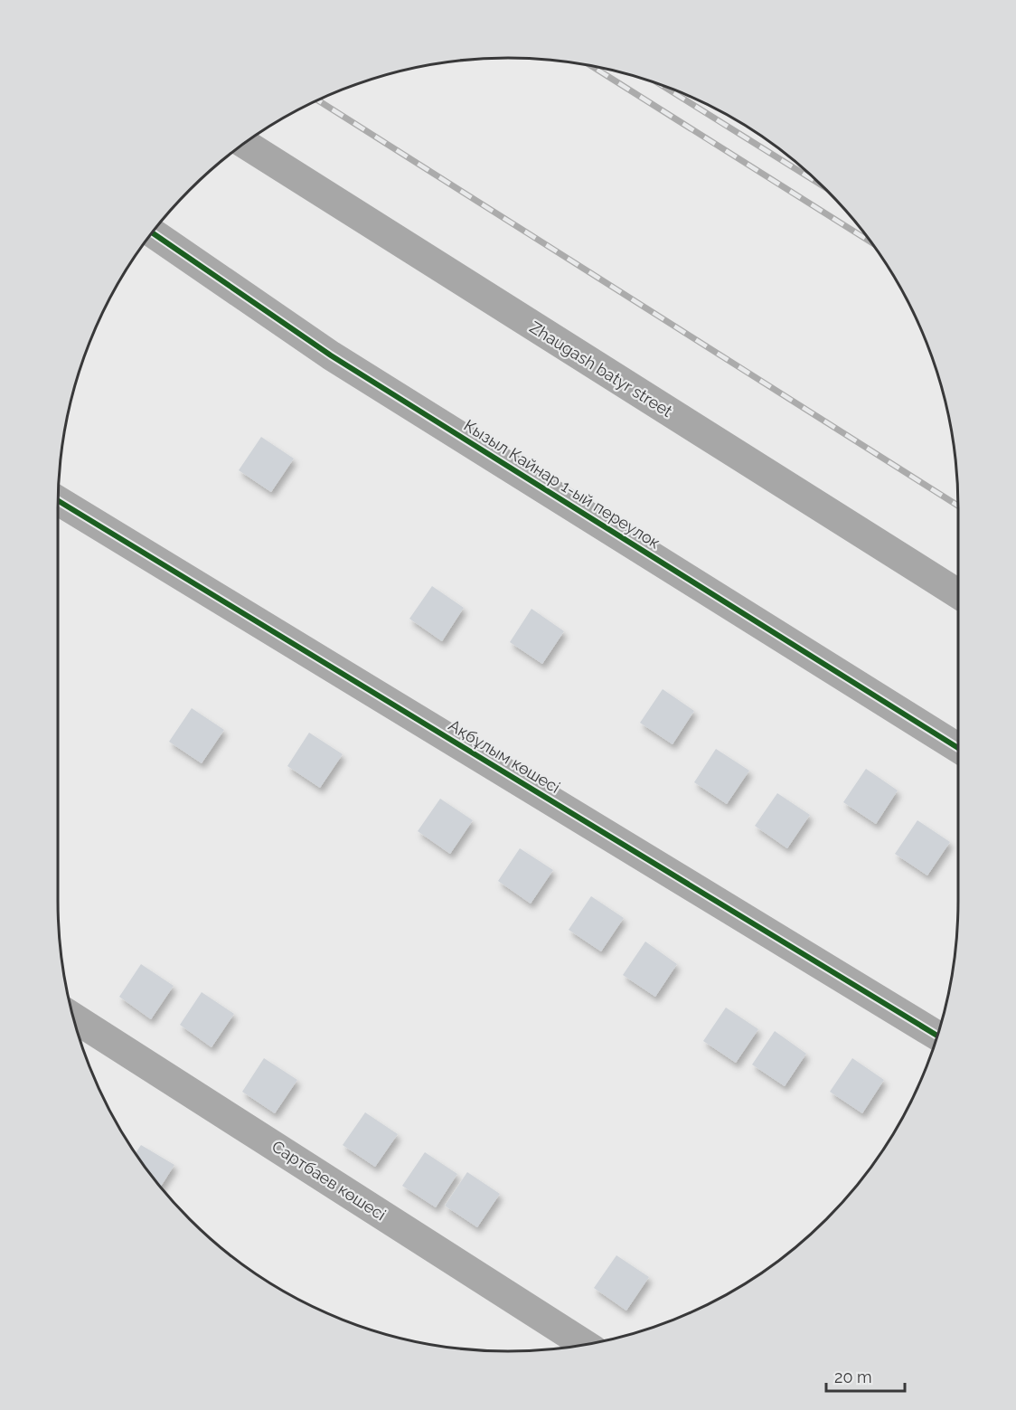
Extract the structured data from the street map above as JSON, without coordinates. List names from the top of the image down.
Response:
{
  "streets": {
    "main road": ["Zhaugash batyr street"],
    "street": ["Кызыл Кайнар 1-ый переулок", "Ақбұлым көшесі", "Сартбаев көшесі"]
  },
  "scale_bar": "20 m"
}
